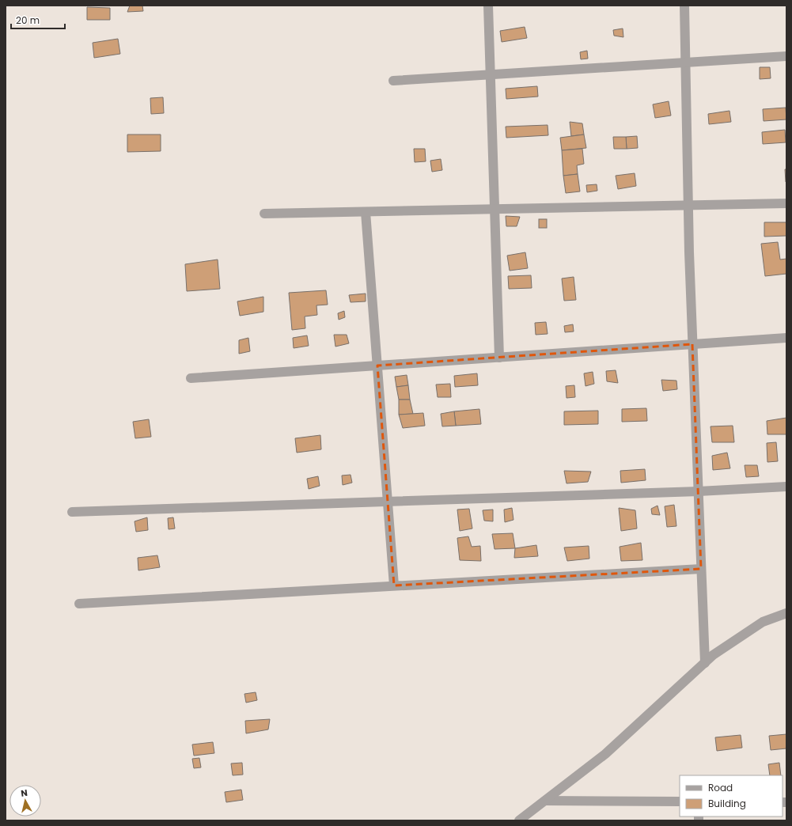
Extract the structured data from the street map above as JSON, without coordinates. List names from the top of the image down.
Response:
{
  "legend": ["Road", "Building"],
  "scale_bar": "20 m",
  "north": "top"
}
